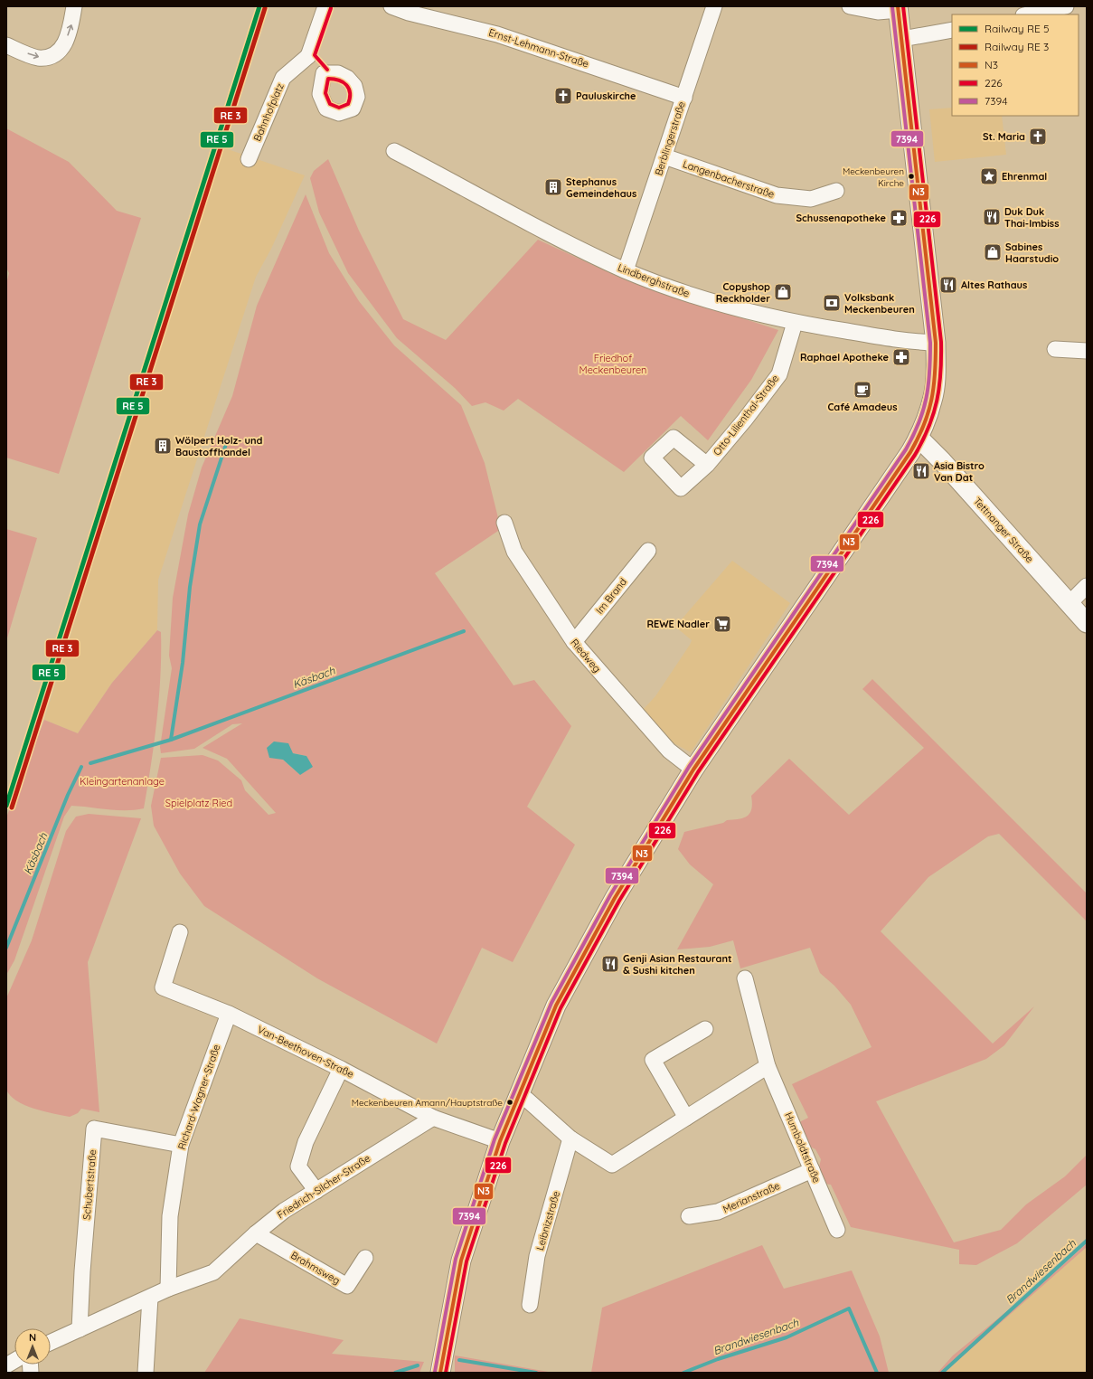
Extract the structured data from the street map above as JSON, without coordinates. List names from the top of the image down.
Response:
{
  "streets": {
    "main road": ["Tettnanger Straße"],
    "street": [
      "Ernst-Lehmann-Straße",
      "Bahnhofplatz",
      "Berblingerstraße",
      "Langenbacherstraße",
      "Lindberghstraße",
      "Otto-Lilienthal-Straße",
      "Im Brand",
      "Riedweg",
      "Van-Beethoven-Straße",
      "Richard-Wagner-Straße",
      "Humboldtstraße",
      "Schubertstraße",
      "Friedrich-Silcher-Straße",
      "Merianstraße",
      "Leibnizstraße",
      "Brahmsweg"
    ]
  },
  "crossings": [
    ["Ernst-Lehmann-Straße", "Berblingerstraße"],
    ["Berblingerstraße", "Langenbacherstraße"],
    ["Berblingerstraße", "Lindberghstraße"],
    ["Lindberghstraße", "Otto-Lilienthal-Straße"],
    ["Im Brand", "Riedweg"],
    ["Van-Beethoven-Straße", "Richard-Wagner-Straße"],
    ["Van-Beethoven-Straße", "Friedrich-Silcher-Straße"],
    ["Richard-Wagner-Straße", "Schubertstraße"],
    ["Richard-Wagner-Straße", "Friedrich-Silcher-Straße"],
    ["Humboldtstraße", "Merianstraße"],
    ["Schubertstraße", "Friedrich-Silcher-Straße"],
    ["Friedrich-Silcher-Straße", "Brahmsweg"]
  ],
  "water": ["Käsbach", "Brandwiesenbach"],
  "parks": ["Friedhof Meckenbeuren", "Kleingartenanlage", "Spielplatz Ried"],
  "places": {
    "church": ["Pauluskirche", "St. Maria"],
    "other": ["Meckenbeuren Kirche", "Meckenbeuren Amann/Hauptstraße"],
    "place": ["Ehrenmal"],
    "building": ["Stephanus Gemeindehaus", "Wölpert Holz- und Baustoffhandel"],
    "restaurant": [
      "Duk Duk Thai-Imbiss",
      "Altes Rathaus",
      "Asia Bistro Van Dat",
      "Genji Asian Restaurant & Sushi kitchen"
    ],
    "pharmacy": ["Schussenapotheke", "Raphael Apotheke"],
    "shop": ["Sabines Haarstudio", "Copyshop Reckholder"],
    "bank": ["Volksbank Meckenbeuren"],
    "cafe": ["Café Amadeus"],
    "supermarket": ["REWE Nadler"]
  },
  "lines": ["transit line N3", "transit line 226", "transit line 7394"],
  "legend": [
    "Railway RE 5",
    "Railway RE 3",
    "N3",
    "226",
    "7394"
  ],
  "north": "top"
}
